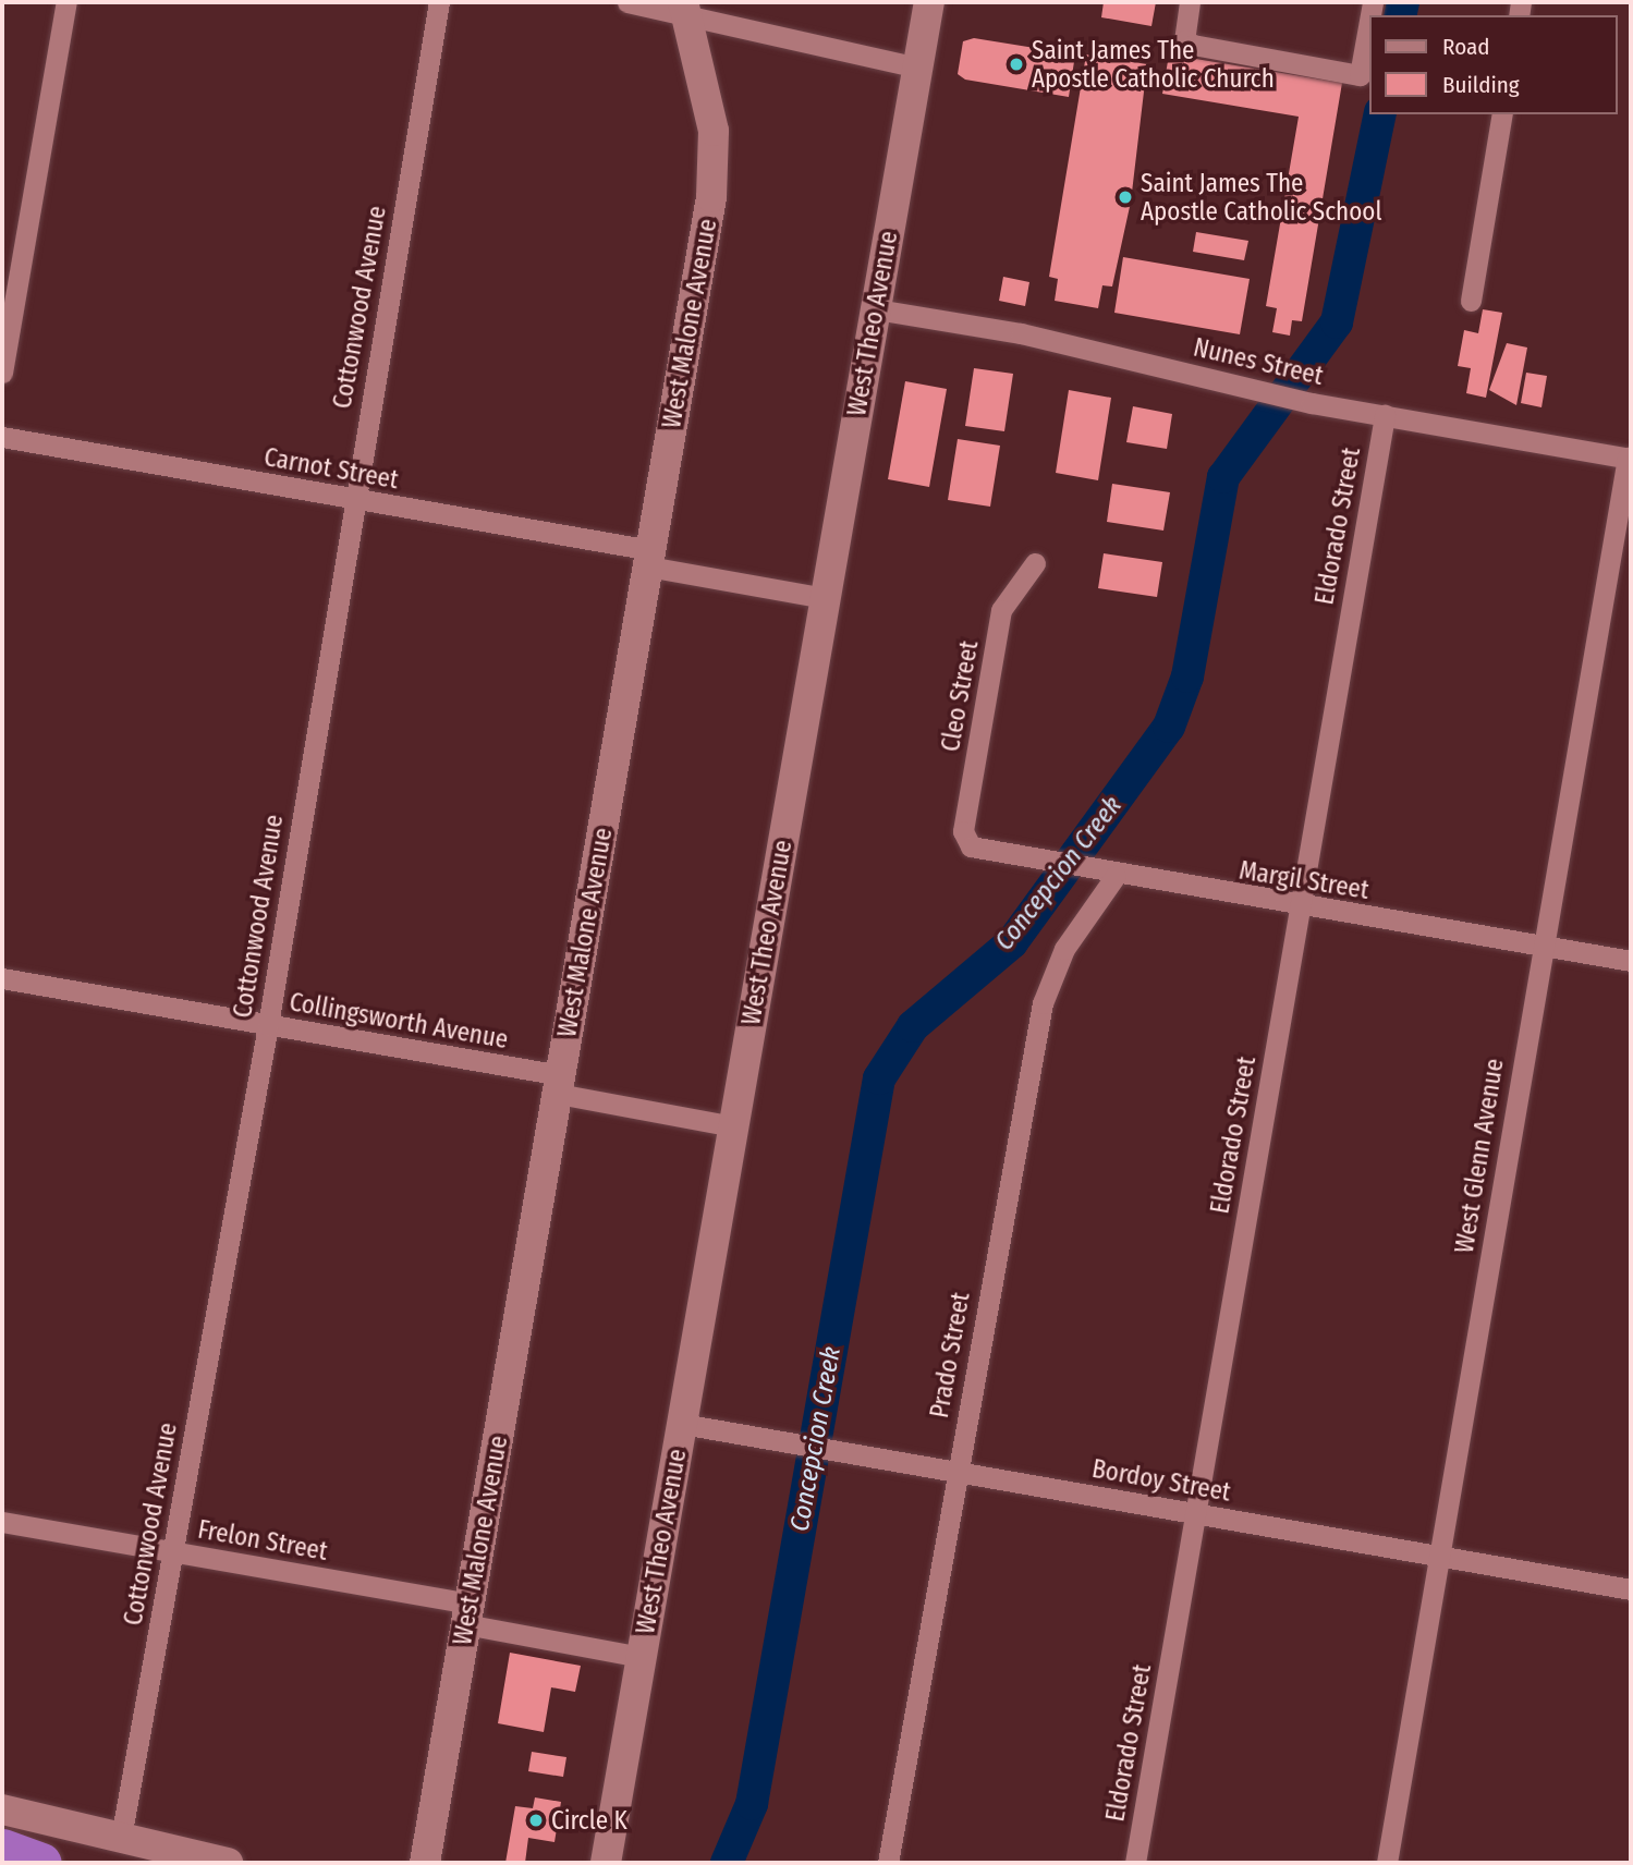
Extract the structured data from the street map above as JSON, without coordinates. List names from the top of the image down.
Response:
{
  "streets": {
    "street": [
      "Cottonwood Avenue",
      "West Malone Avenue",
      "West Theo Avenue",
      "Nunes Street",
      "Carnot Street",
      "Eldorado Street",
      "Cleo Street",
      "Margil Street",
      "Collingsworth Avenue",
      "West Glenn Avenue",
      "Prado Street",
      "Bordoy Street",
      "Frelon Street"
    ]
  },
  "crossings": [
    ["Cottonwood Avenue", "Carnot Street"],
    ["Cottonwood Avenue", "Collingsworth Avenue"],
    ["Cottonwood Avenue", "Frelon Street"],
    ["West Malone Avenue", "Carnot Street"],
    ["West Malone Avenue", "Collingsworth Avenue"],
    ["West Malone Avenue", "Frelon Street"],
    ["West Theo Avenue", "Nunes Street"],
    ["West Theo Avenue", "Carnot Street"],
    ["West Theo Avenue", "Collingsworth Avenue"],
    ["West Theo Avenue", "Bordoy Street"],
    ["West Theo Avenue", "Frelon Street"],
    ["Nunes Street", "Eldorado Street"],
    ["Nunes Street", "West Glenn Avenue"],
    ["Eldorado Street", "Margil Street"],
    ["Eldorado Street", "Bordoy Street"],
    ["Cleo Street", "Margil Street"],
    ["Margil Street", "West Glenn Avenue"],
    ["Margil Street", "Prado Street"],
    ["West Glenn Avenue", "Bordoy Street"],
    ["Prado Street", "Bordoy Street"]
  ],
  "water": ["Concepcion Creek"],
  "places": ["Saint James The Apostle Catholic Church", "Saint James The Apostle Catholic School", "Circle K"],
  "legend": ["Road", "Building"]
}
